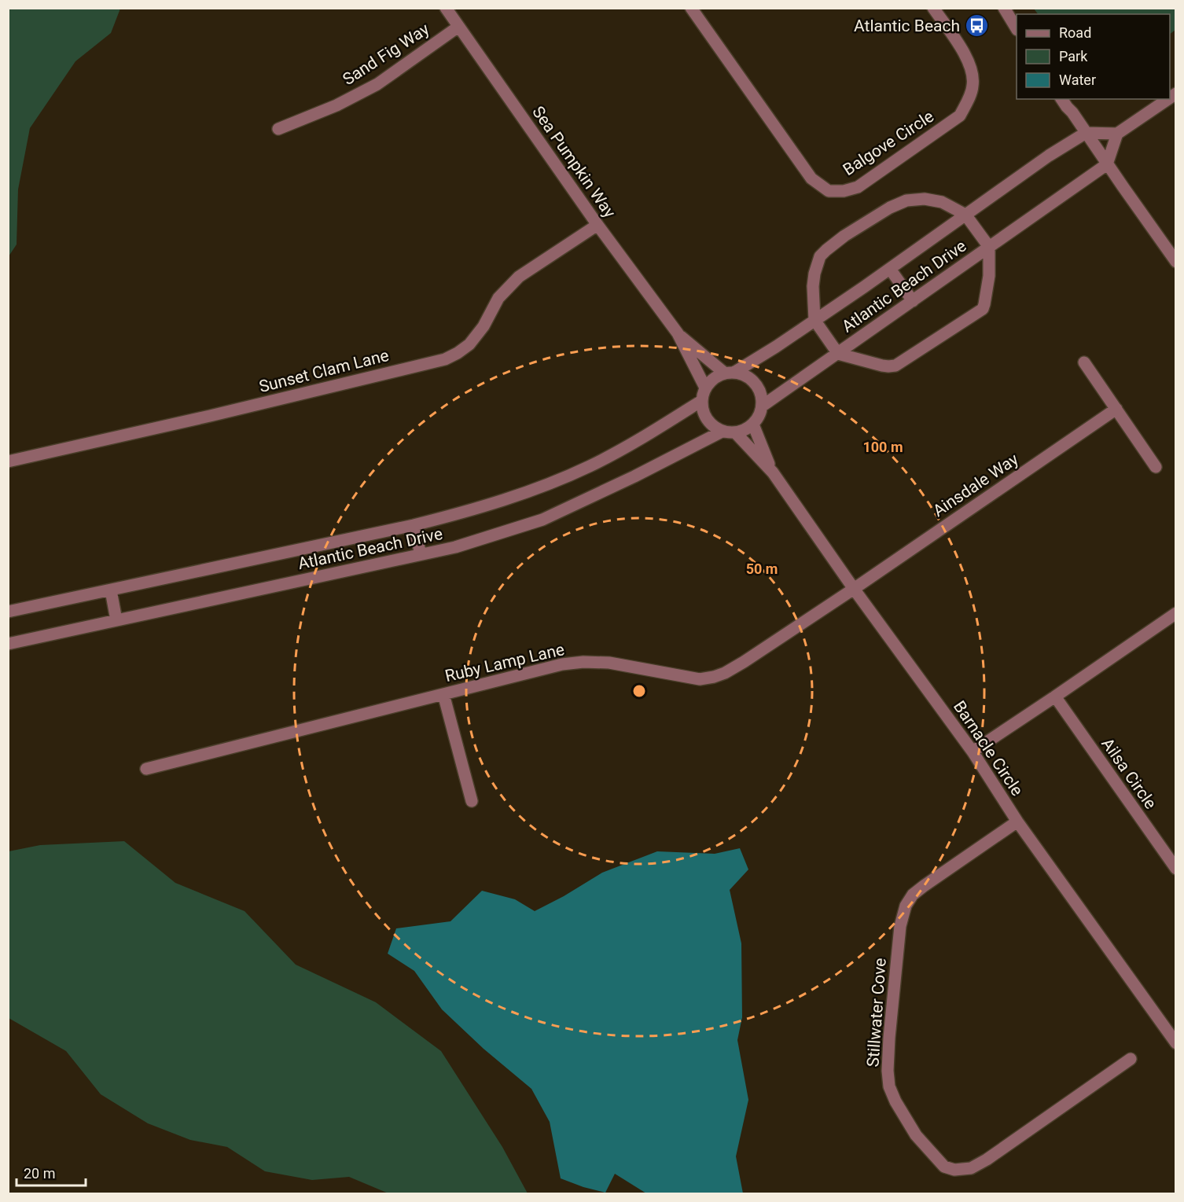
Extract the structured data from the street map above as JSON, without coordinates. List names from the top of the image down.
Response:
{
  "streets": {
    "street": [
      "Sand Fig Way",
      "Balgove Circle",
      "Sea Pumpkin Way",
      "Atlantic Beach Drive",
      "Sunset Clam Lane",
      "Ainsdale Way",
      "Ruby Lamp Lane",
      "Barnacle Circle",
      "Ailsa Circle",
      "Stillwater Cove"
    ]
  },
  "crossings": [
    ["Sand Fig Way", "Sea Pumpkin Way"],
    ["Sea Pumpkin Way", "Atlantic Beach Drive"],
    ["Sea Pumpkin Way", "Sunset Clam Lane"],
    ["Sea Pumpkin Way", "Barnacle Circle"],
    ["Atlantic Beach Drive", "Barnacle Circle"],
    ["Ainsdale Way", "Ruby Lamp Lane"],
    ["Ainsdale Way", "Barnacle Circle"],
    ["Ruby Lamp Lane", "Barnacle Circle"],
    ["Barnacle Circle", "Stillwater Cove"]
  ],
  "places": {
    "bus stop": ["Atlantic Beach"]
  },
  "legend": ["Road", "Park", "Water"],
  "scale_bar": "20 m",
  "rings": ["100 m", "50 m"]
}
